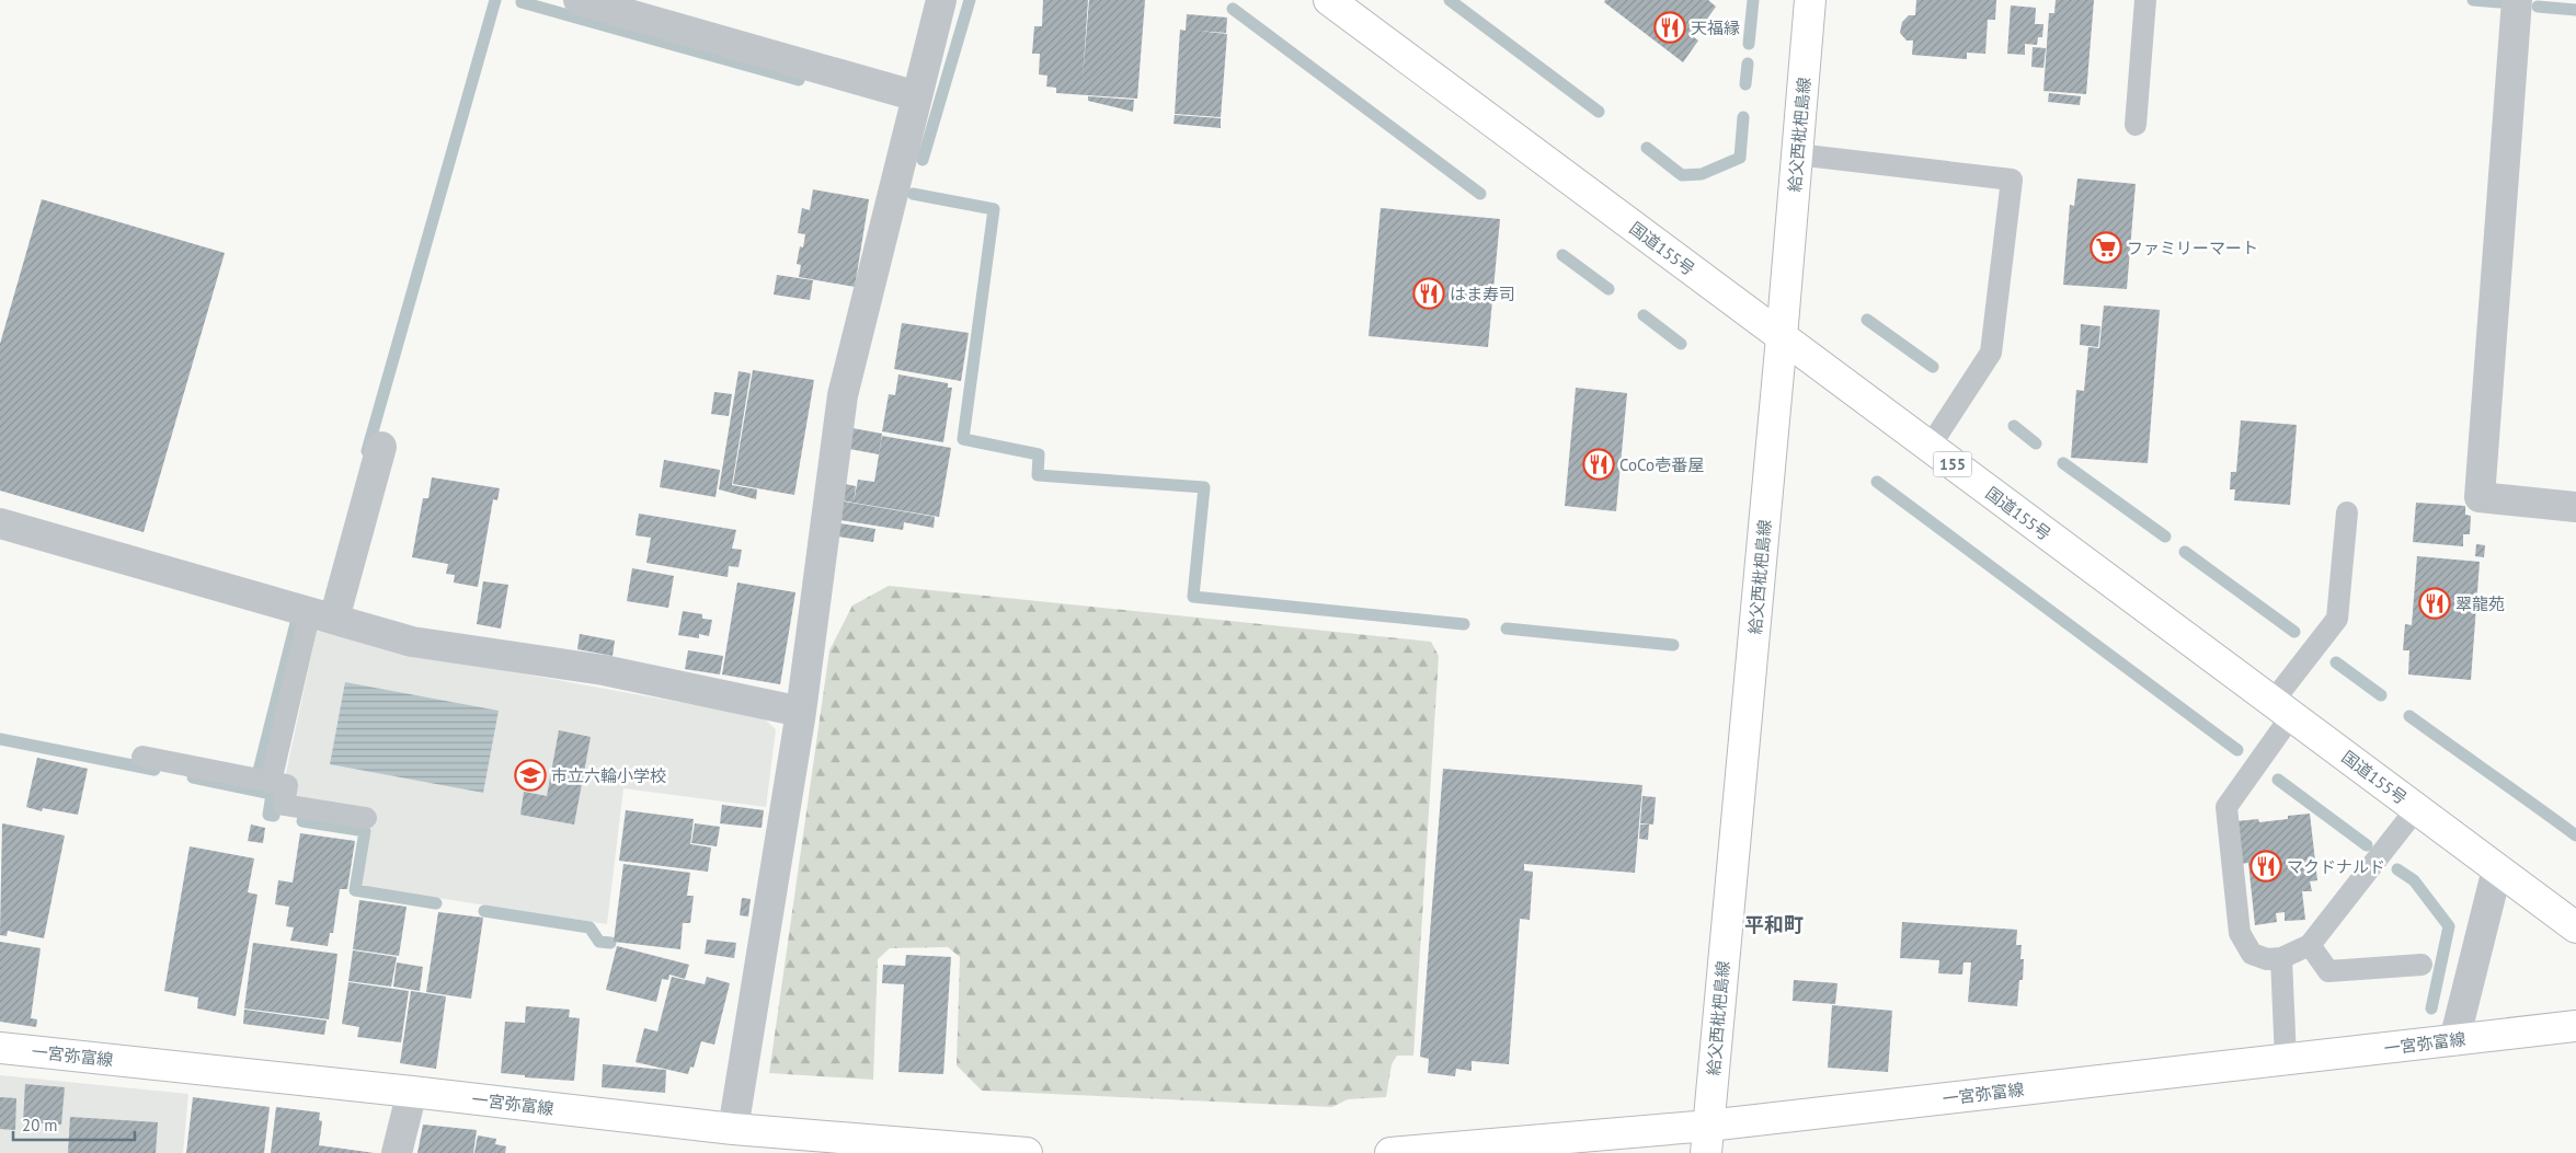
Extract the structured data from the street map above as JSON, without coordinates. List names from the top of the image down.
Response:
{
  "streets": {
    "main road": [
      "給父西枇杷島線",
      "国道155号",
      "155",
      "一宮弥富線"
    ]
  },
  "crossings": [
    ["給父西枇杷島線", "国道155号"],
    ["給父西枇杷島線", "一宮弥富線"]
  ],
  "districts": ["平和町"],
  "places": {
    "restaurant": [
      "天福縁",
      "はま寿司",
      "CoCo壱番屋",
      "翠龍苑",
      "マクドナルド"
    ],
    "supermarket": ["ファミリーマート"],
    "school or university": ["市立六輪小学校"]
  },
  "scale_bar": "20 m"
}
